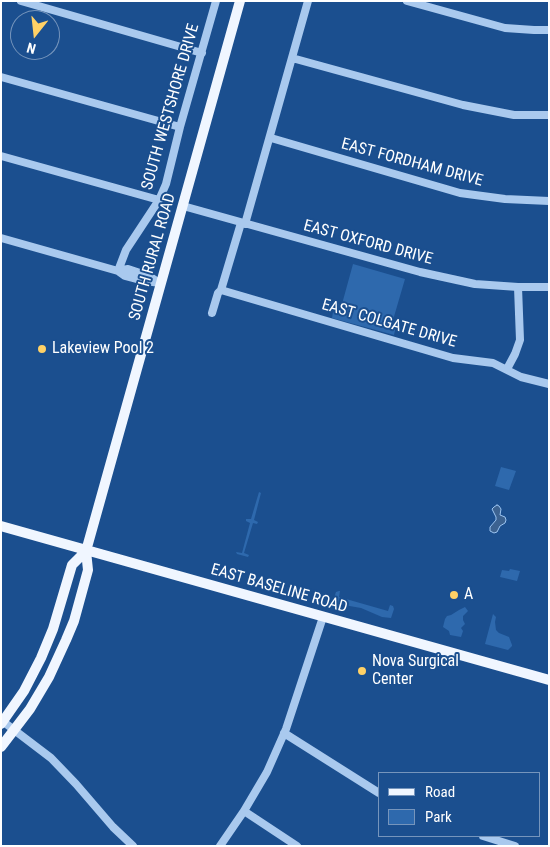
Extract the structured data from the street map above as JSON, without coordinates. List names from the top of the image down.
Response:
{
  "streets": {
    "main road": ["SOUTH RURAL ROAD", "EAST BASELINE ROAD"],
    "street": [
      "SOUTH WESTSHORE DRIVE",
      "EAST FORDHAM DRIVE",
      "EAST OXFORD DRIVE",
      "EAST COLGATE DRIVE"
    ]
  },
  "crossings": [
    ["EAST OXFORD DRIVE", "SOUTH RURAL ROAD"],
    ["SOUTH RURAL ROAD", "EAST BASELINE ROAD"]
  ],
  "places": ["Lakeview Pool 2", "A", "Nova Surgical Center"],
  "legend": ["Road", "Park"],
  "north": "bottom"
}
